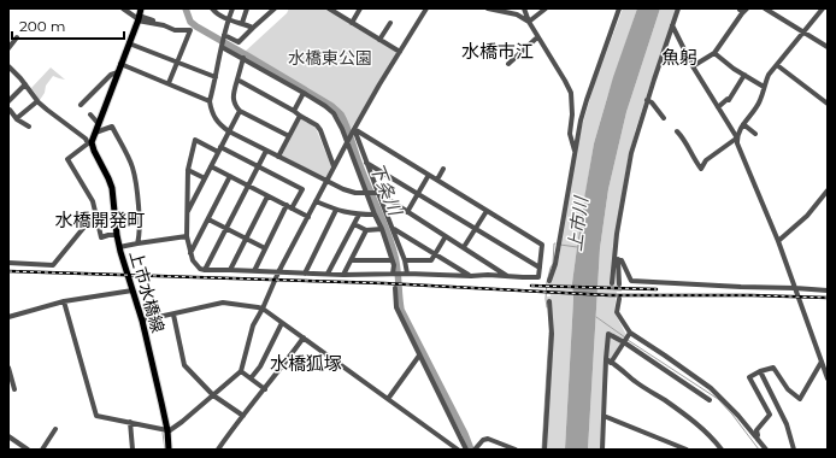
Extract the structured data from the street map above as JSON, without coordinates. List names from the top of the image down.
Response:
{
  "streets": {
    "main road": ["上市水橋線"]
  },
  "districts": [
    "水橋市江",
    "魚躬",
    "水橋開発町",
    "水橋狐塚"
  ],
  "water": ["下条川", "上市川"],
  "parks": ["水橋東公園"],
  "scale_bar": "200 m"
}
